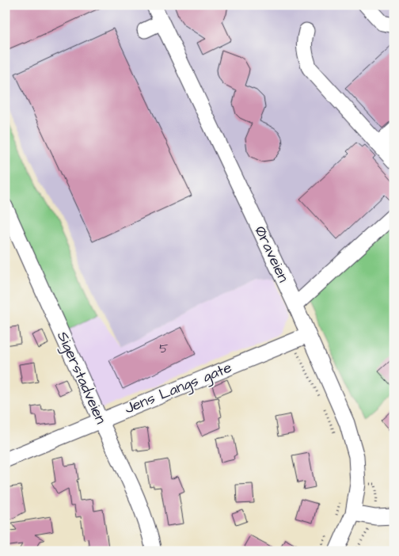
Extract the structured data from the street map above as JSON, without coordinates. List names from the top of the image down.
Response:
{
  "streets": {
    "street": ["Øraveien", "Sigerstadveien", "Jens Langs gate"]
  },
  "crossings": [
    ["Øraveien", "Jens Langs gate"],
    ["Sigerstadveien", "Jens Langs gate"]
  ],
  "house_numbers": ["5"]
}
